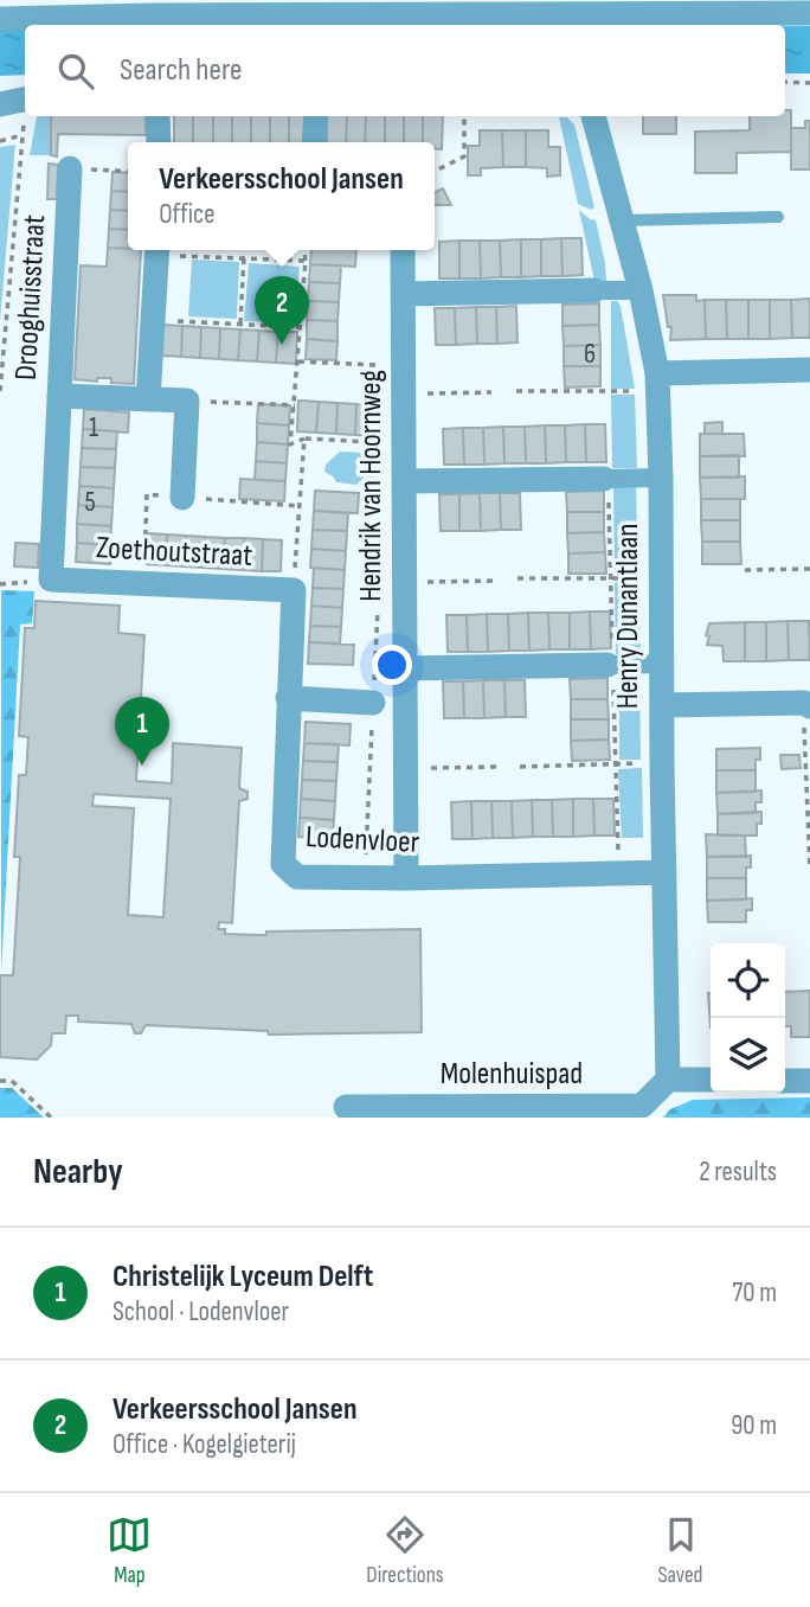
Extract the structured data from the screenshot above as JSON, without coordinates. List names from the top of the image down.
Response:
{
  "streets": {
    "street": [
      "Drooghuisstraat",
      "Hendrik van Hoornweg",
      "Zoethoutstraat",
      "Henry Dunantlaan",
      "Lodenvloer",
      "Molenhuispad"
    ]
  },
  "crossings": [
    ["Drooghuisstraat", "Zoethoutstraat"],
    ["Hendrik van Hoornweg", "Lodenvloer"],
    ["Zoethoutstraat", "Lodenvloer"],
    ["Henry Dunantlaan", "Lodenvloer"],
    ["Henry Dunantlaan", "Molenhuispad"]
  ],
  "house_numbers": ["6", "1", "5"],
  "page": {
    "search": "Search here",
    "popup": ["Verkeersschool Jansen", "Office"],
    "pins": ["2", "1"],
    "heading": ["Nearby", "2 results"],
    "list": [
      {
        "mark": "1",
        "name": "Christelijk Lyceum Delft",
        "note": "School · Lodenvloer",
        "value": "70 m"
      },
      {
        "mark": "2",
        "name": "Verkeersschool Jansen",
        "note": "Office · Kogelgieterij",
        "value": "90 m"
      }
    ],
    "nav": ["Map", "Directions", "Saved"]
  }
}
